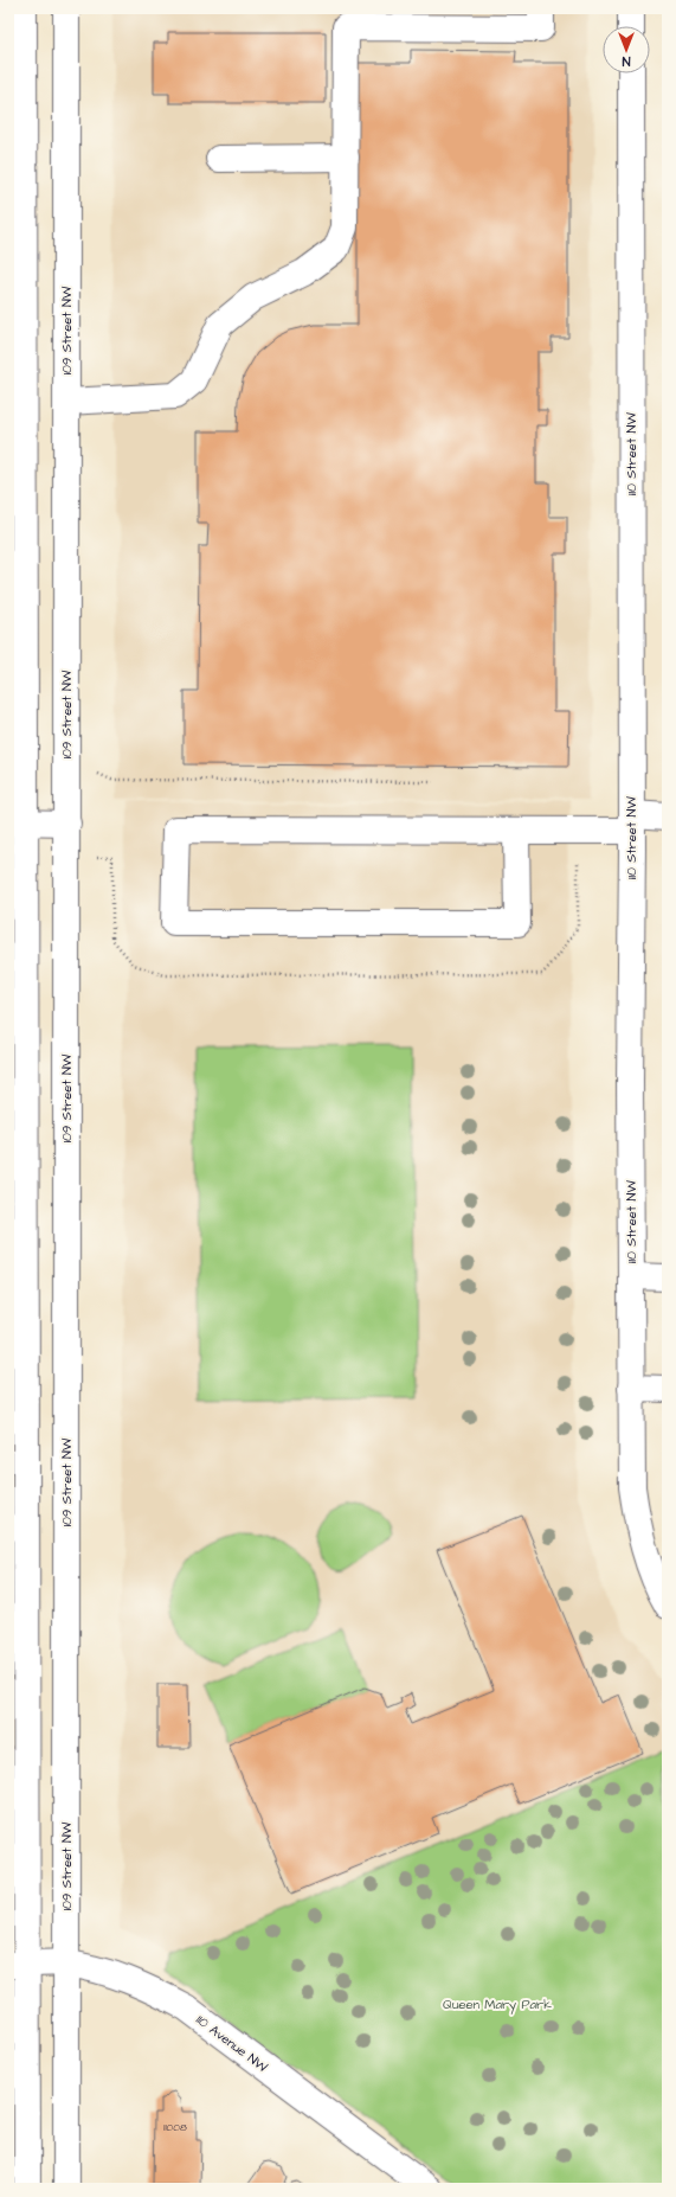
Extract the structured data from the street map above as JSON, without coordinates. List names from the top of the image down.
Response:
{
  "streets": {
    "main road": ["109 Street NW", "110 Street NW", "110 Avenue NW"]
  },
  "crossings": [
    ["109 Street NW", "110 Avenue NW"]
  ],
  "parks": ["Queen Mary Park"],
  "house_numbers": ["11008"],
  "north": "bottom"
}
